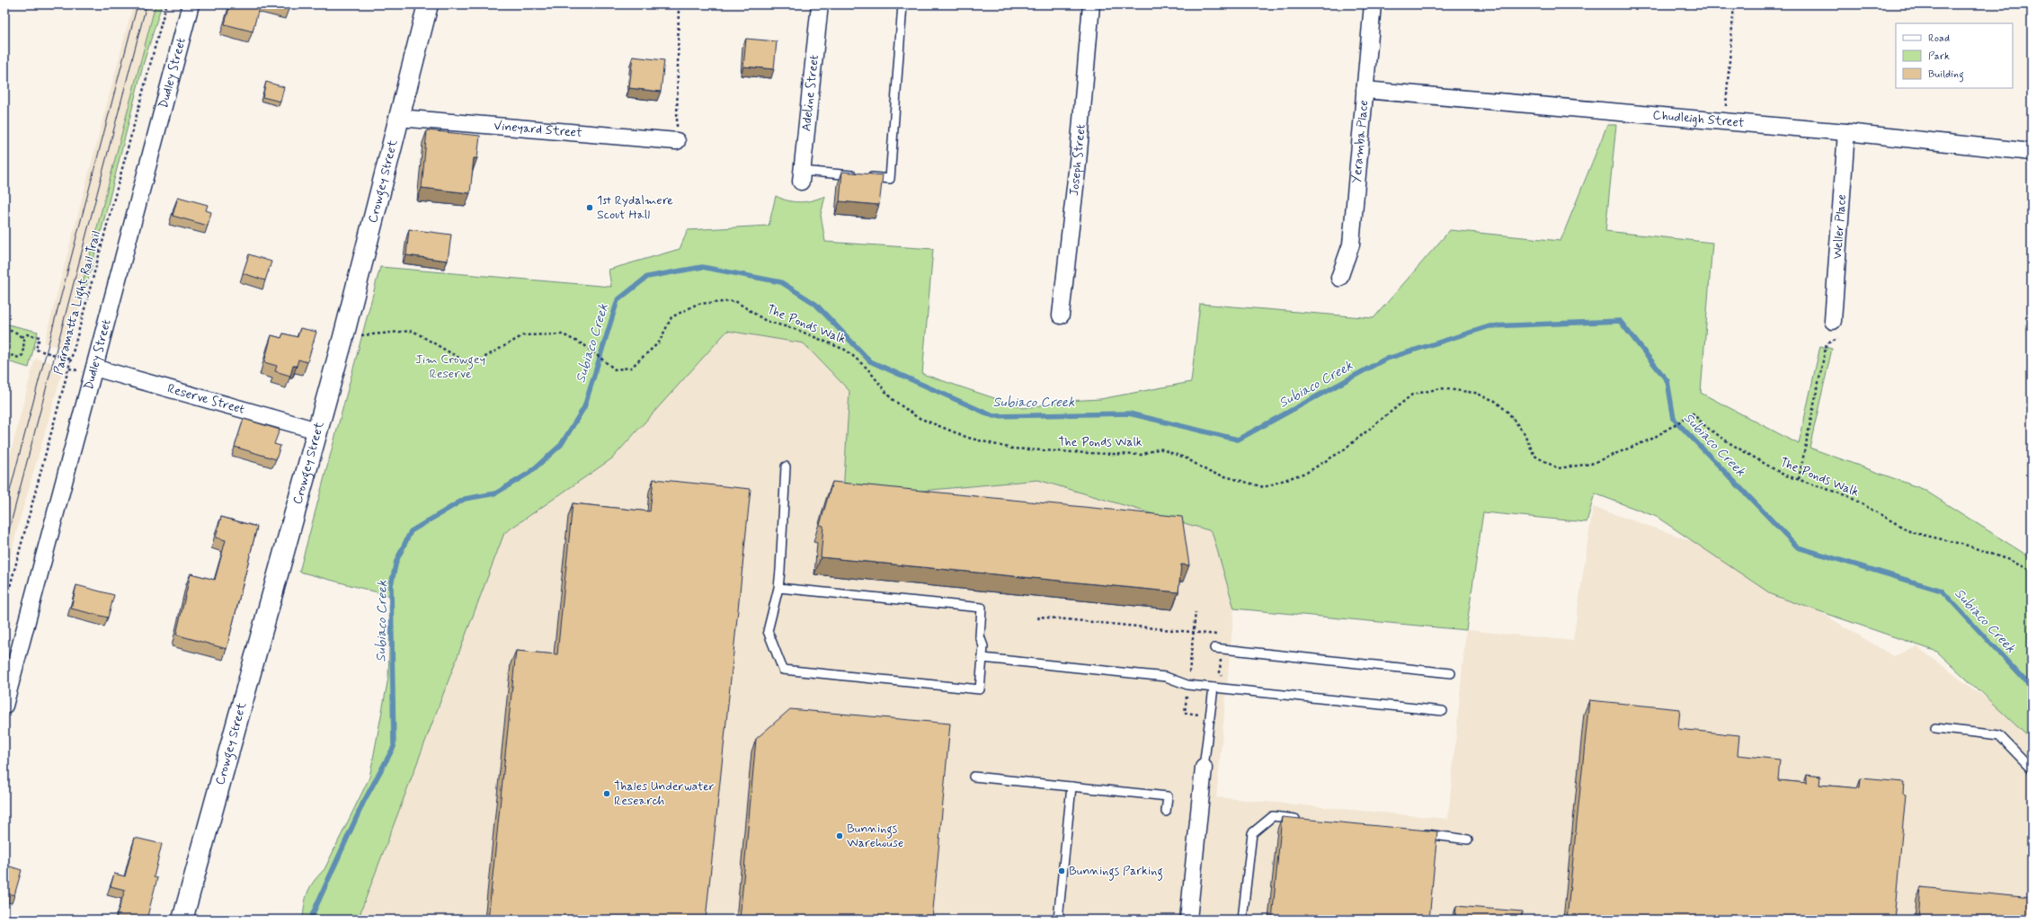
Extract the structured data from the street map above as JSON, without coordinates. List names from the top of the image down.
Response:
{
  "streets": {
    "street": [
      "Dudley Street",
      "Adeline Street",
      "Chudleigh Street",
      "Vineyard Street",
      "Yeramba Place",
      "Joseph Street",
      "Crowgey Street",
      "Weller Place",
      "Reserve Street"
    ],
    "path": ["Parramatta Light Rail Trail", "The Ponds Walk"]
  },
  "crossings": [
    ["Dudley Street", "Reserve Street"],
    ["Chudleigh Street", "Yeramba Place"],
    ["Chudleigh Street", "Weller Place"],
    ["Vineyard Street", "Crowgey Street"],
    ["Crowgey Street", "The Ponds Walk"],
    ["Crowgey Street", "Reserve Street"]
  ],
  "water": ["Subiaco Creek"],
  "parks": ["Jim Crowgey Reserve"],
  "places": [
    "1st Rydalmere Scout Hall",
    "Thales Underwater Research",
    "Bunnings Warehouse",
    "Bunnings Parking"
  ],
  "legend": ["Road", "Park", "Building"]
}
